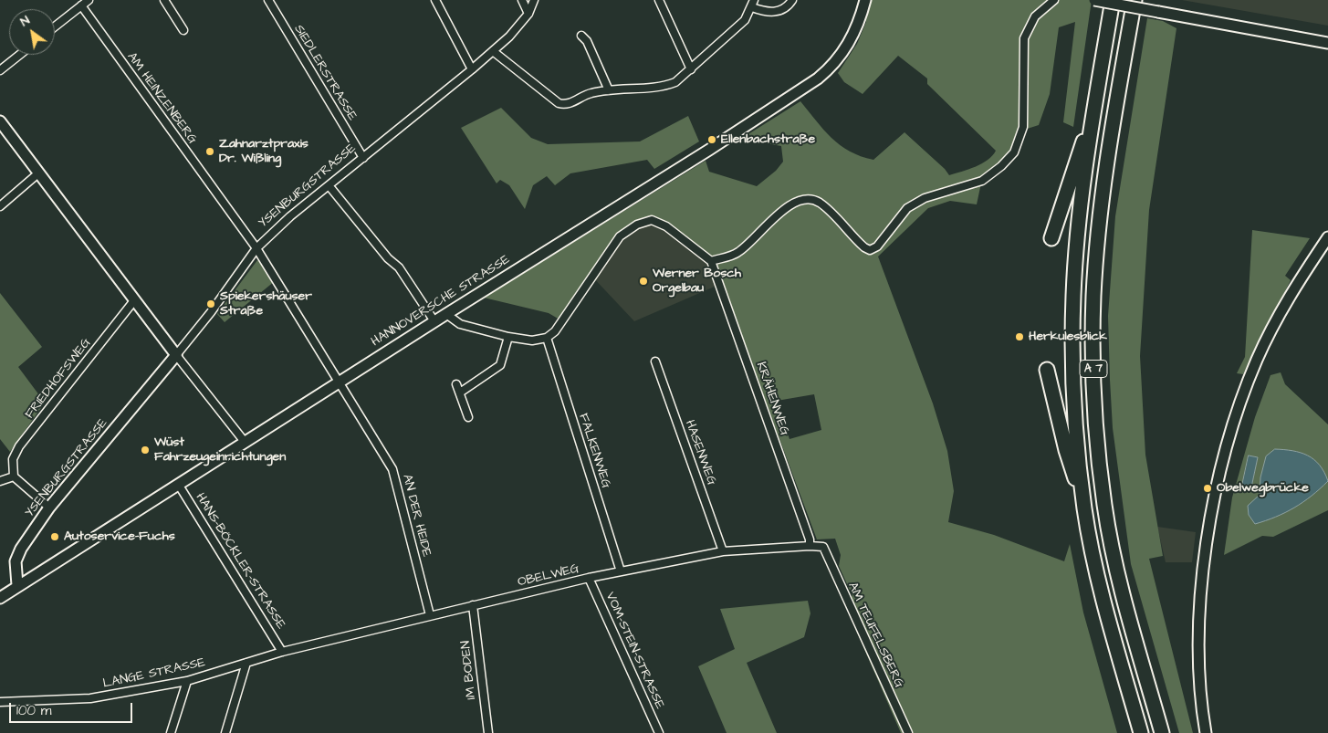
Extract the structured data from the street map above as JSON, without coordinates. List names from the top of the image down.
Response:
{
  "streets": {
    "highway": ["A 7"],
    "main road": ["YSENBURGSTRASSE", "HANNOVERSCHE STRASSE"],
    "street": [
      "SIEDLERSTRASSE",
      "AM HEINZENBERG",
      "FRIEDHOFSWEG",
      "KRÄHENWEG",
      "FALKENWEG",
      "HASENWEG",
      "AN DER HEIDE",
      "HANS-BÖCKLER-STRASSE",
      "OBELWEG",
      "AM TEUFELSBERG",
      "VOM-STEIN-STRASSE",
      "IM BODEN",
      "LANGE STRASSE"
    ]
  },
  "crossings": [
    ["SIEDLERSTRASSE", "YSENBURGSTRASSE"],
    ["AM HEINZENBERG", "YSENBURGSTRASSE"],
    ["AM HEINZENBERG", "HANNOVERSCHE STRASSE"],
    ["AM HEINZENBERG", "AN DER HEIDE"],
    ["YSENBURGSTRASSE", "HANNOVERSCHE STRASSE"],
    ["HANNOVERSCHE STRASSE", "AN DER HEIDE"],
    ["HANNOVERSCHE STRASSE", "HANS-BÖCKLER-STRASSE"],
    ["KRÄHENWEG", "OBELWEG"],
    ["FALKENWEG", "OBELWEG"],
    ["HASENWEG", "OBELWEG"],
    ["AN DER HEIDE", "OBELWEG"],
    ["HANS-BÖCKLER-STRASSE", "OBELWEG"],
    ["HANS-BÖCKLER-STRASSE", "LANGE STRASSE"],
    ["OBELWEG", "AM TEUFELSBERG"],
    ["OBELWEG", "VOM-STEIN-STRASSE"],
    ["OBELWEG", "IM BODEN"],
    ["OBELWEG", "LANGE STRASSE"]
  ],
  "places": [
    "Ellenbachstraße",
    "Zahnarztpraxis Dr. Wißling",
    "Werner Bosch Orgelbau",
    "Spiekershäuser Straße",
    "Herkulesblick",
    "Wüst Fahrzeugeinrichtungen",
    "Obelwegbrücke",
    "Autoservice-Fuchs"
  ],
  "scale_bar": "100 m",
  "north": "top left"
}
